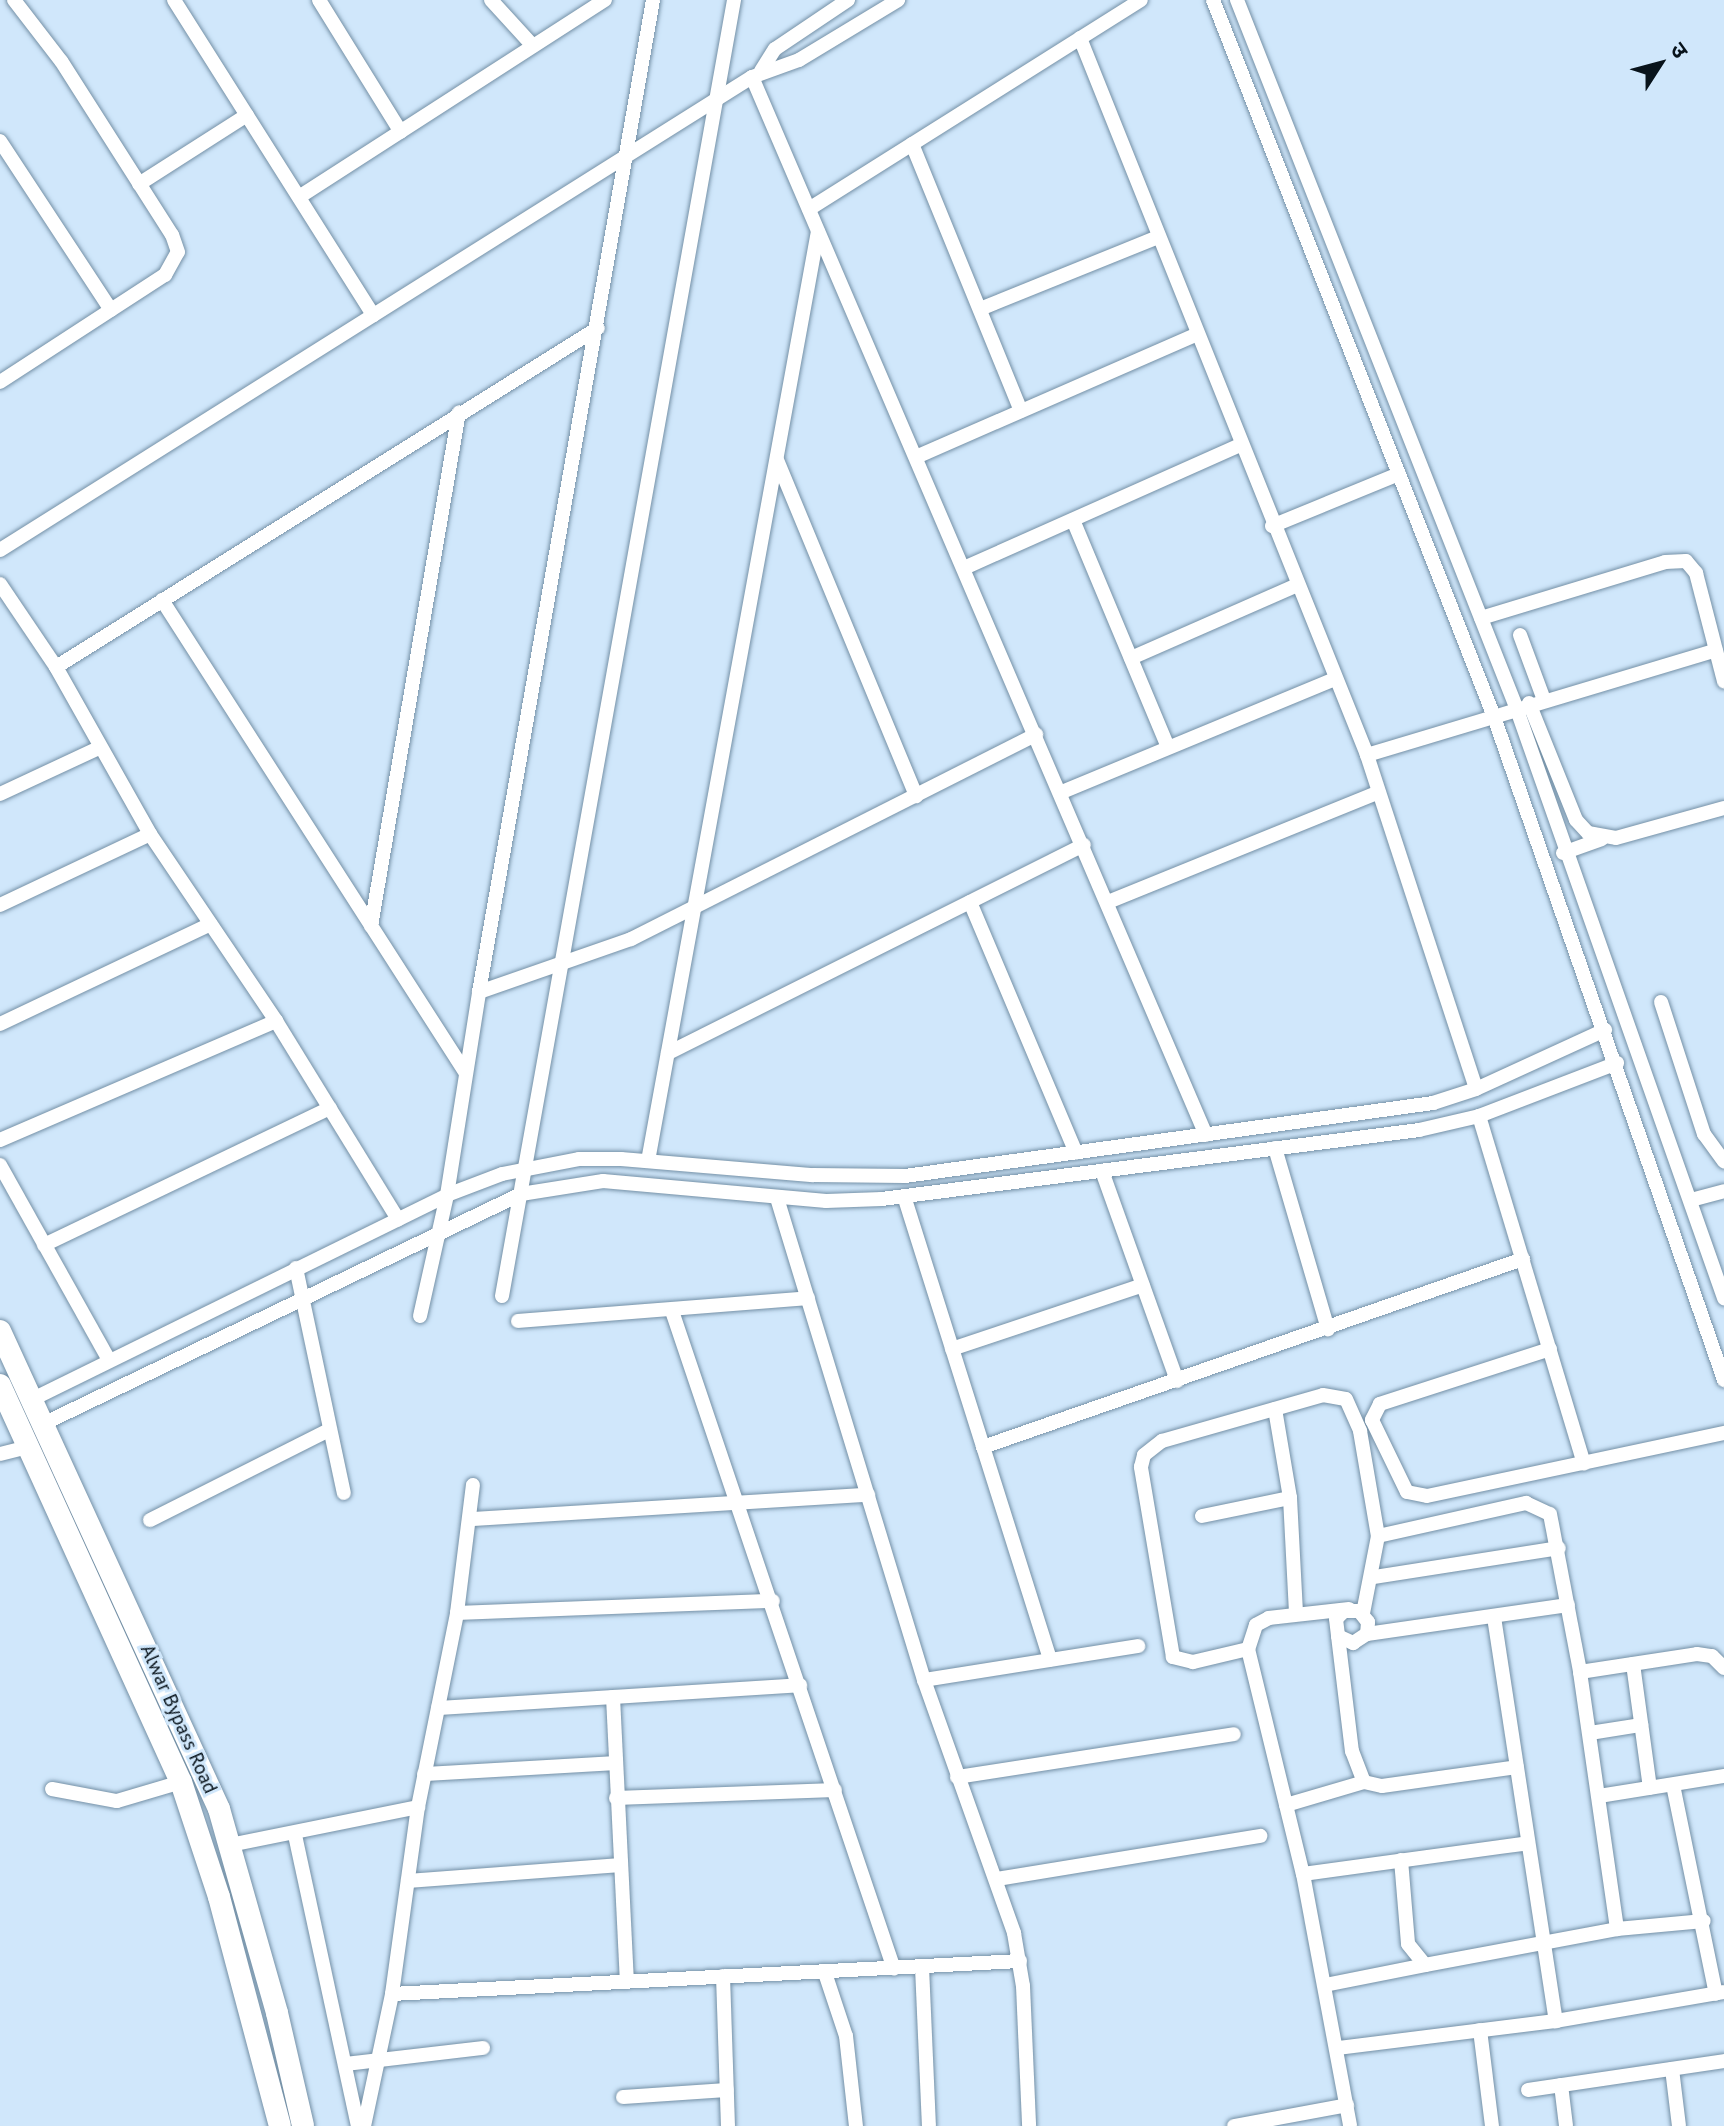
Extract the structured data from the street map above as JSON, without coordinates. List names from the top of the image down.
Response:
{
  "streets": {
    "main road": ["Alwar Bypass Road"]
  },
  "north": "top right"
}
